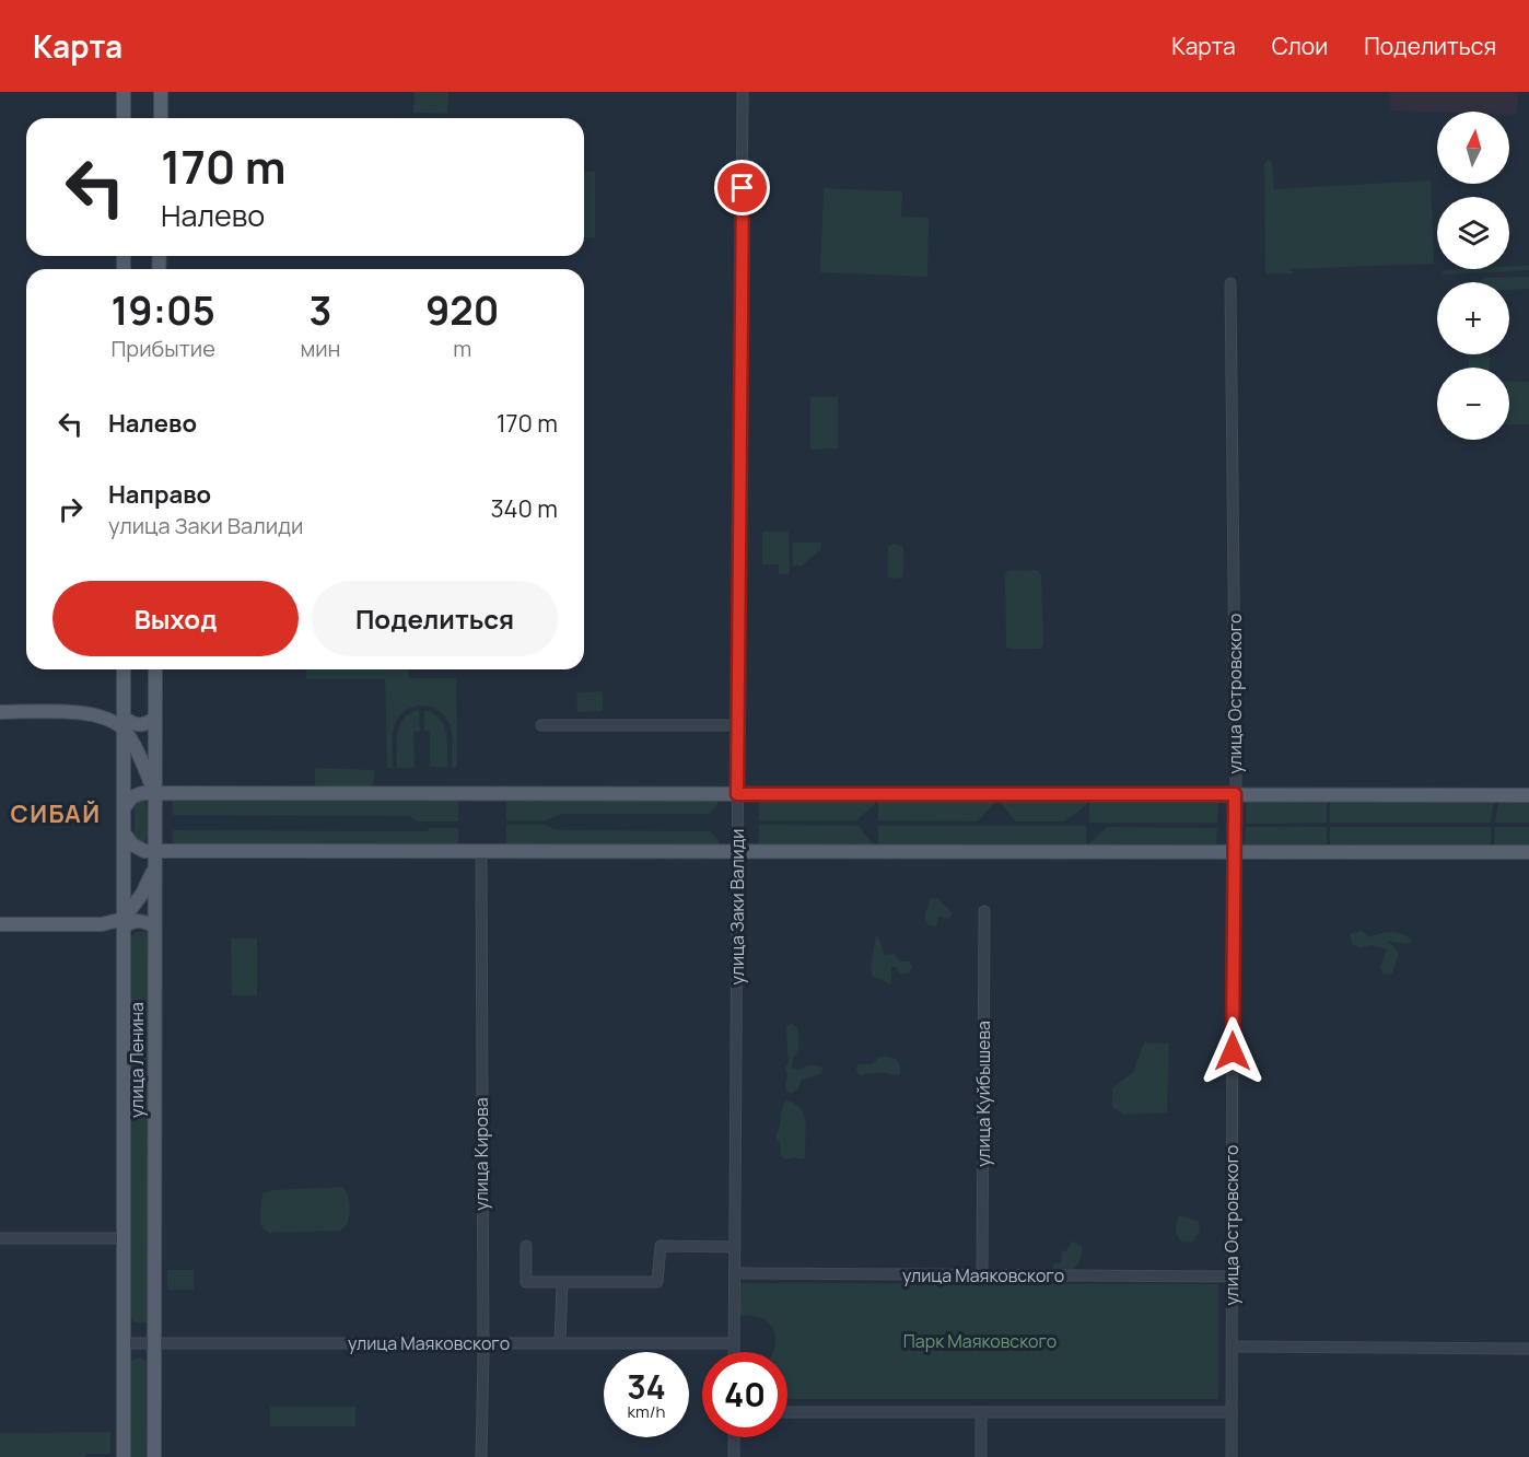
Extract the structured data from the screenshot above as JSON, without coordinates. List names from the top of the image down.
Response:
{
  "streets": {
    "main road": ["улица Ленина"],
    "street": [
      "улица Островского",
      "улица Заки Валиди",
      "улица Куйбышева",
      "улица Кирова",
      "улица Маяковского"
    ]
  },
  "crossings": [
    ["улица Островского", "улица Маяковского"],
    ["улица Заки Валиди", "улица Маяковского"],
    ["улица Ленина", "улица Маяковского"],
    ["улица Куйбышева", "улица Маяковского"],
    ["улица Кирова", "улица Маяковского"]
  ],
  "districts": ["СИБАЙ"],
  "parks": ["Парк Маяковского"],
  "north": "top",
  "page": {
    "header": "Карта",
    "nav": ["Карта", "Слои", "Поделиться"],
    "map_buttons": ["+", "−"],
    "turn": ["170 m", "Налево"],
    "eta": [
      "19:05",
      "Прибытие",
      "3",
      "мин",
      "920",
      "m"
    ],
    "list": [
      {
        "name": "Налево",
        "value": "170 m"
      },
      {
        "name": "Направо",
        "note": "улица Заки Валиди",
        "value": "340 m"
      }
    ],
    "buttons": ["Выход", "Поделиться"],
    "speed": "34 km/h",
    "limit": "40"
  }
}
